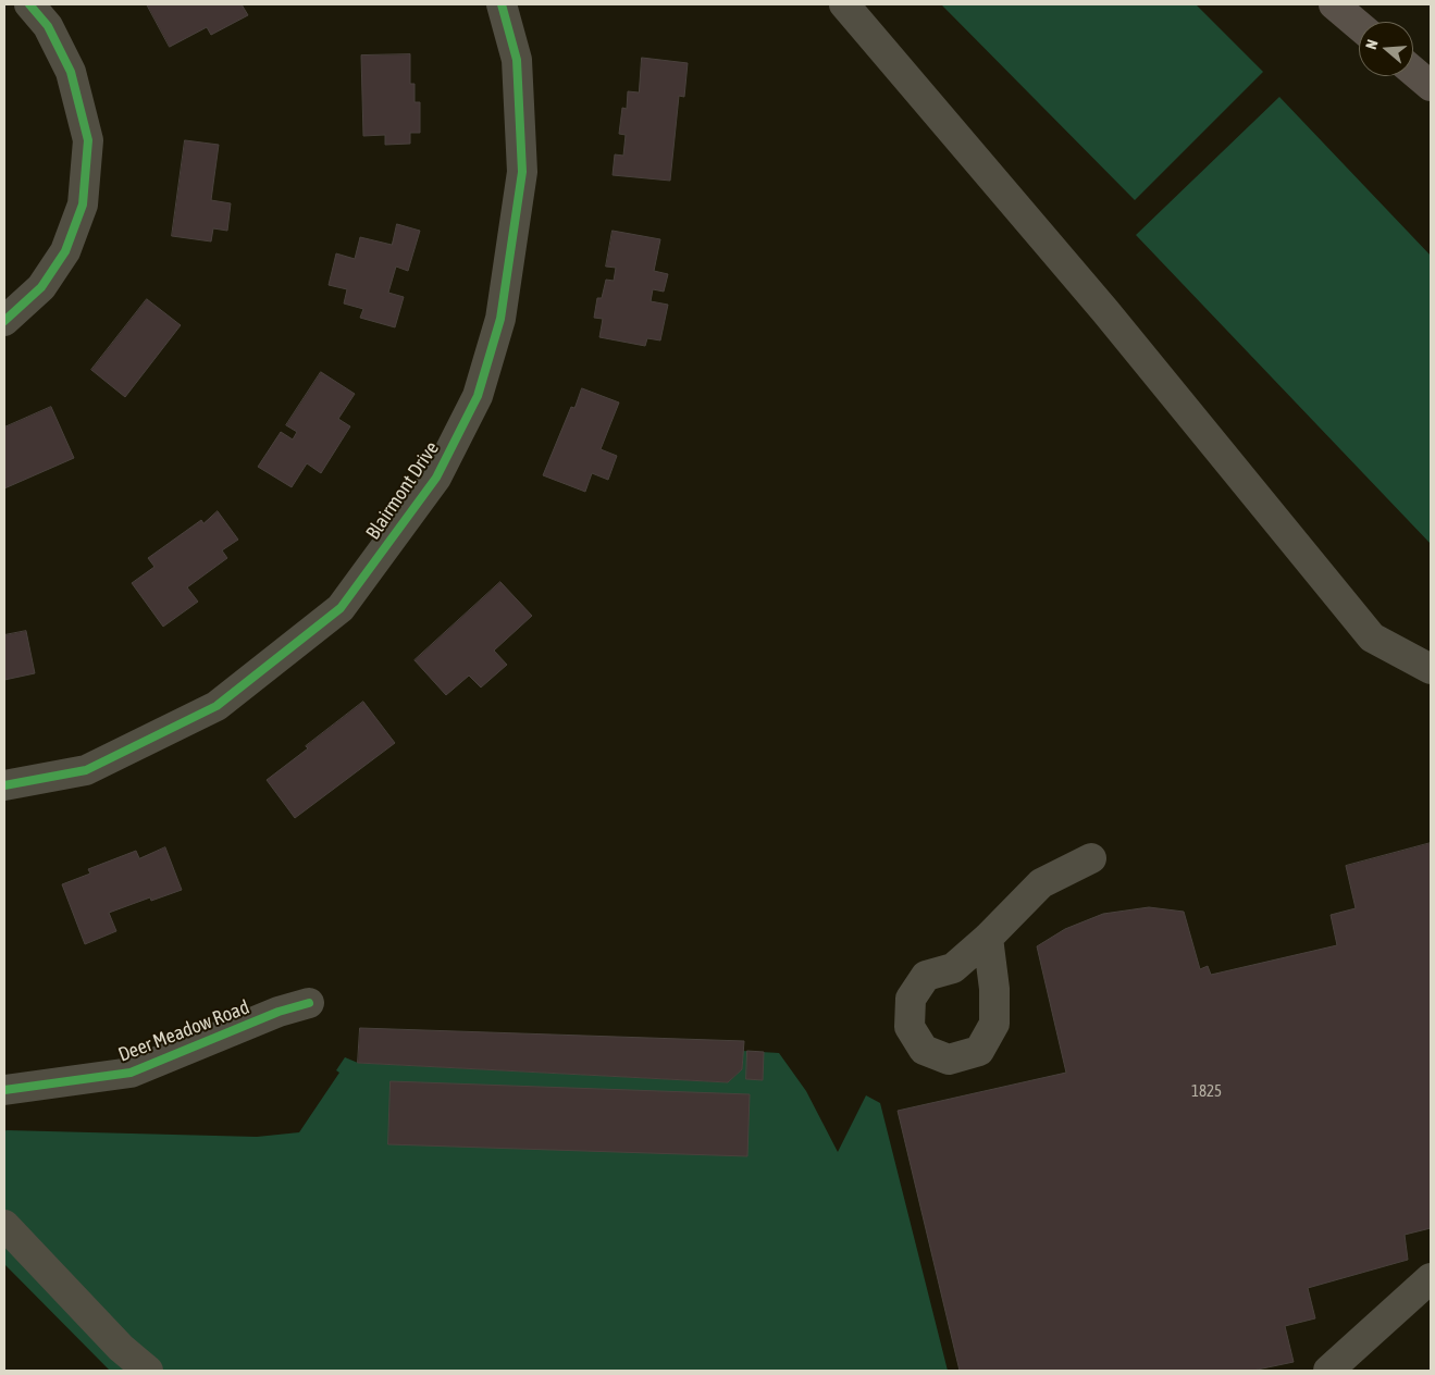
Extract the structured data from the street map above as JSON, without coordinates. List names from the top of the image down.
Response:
{
  "streets": {
    "street": ["Blairmont Drive", "Deer Meadow Road"]
  },
  "house_numbers": ["1825"],
  "north": "left"
}
